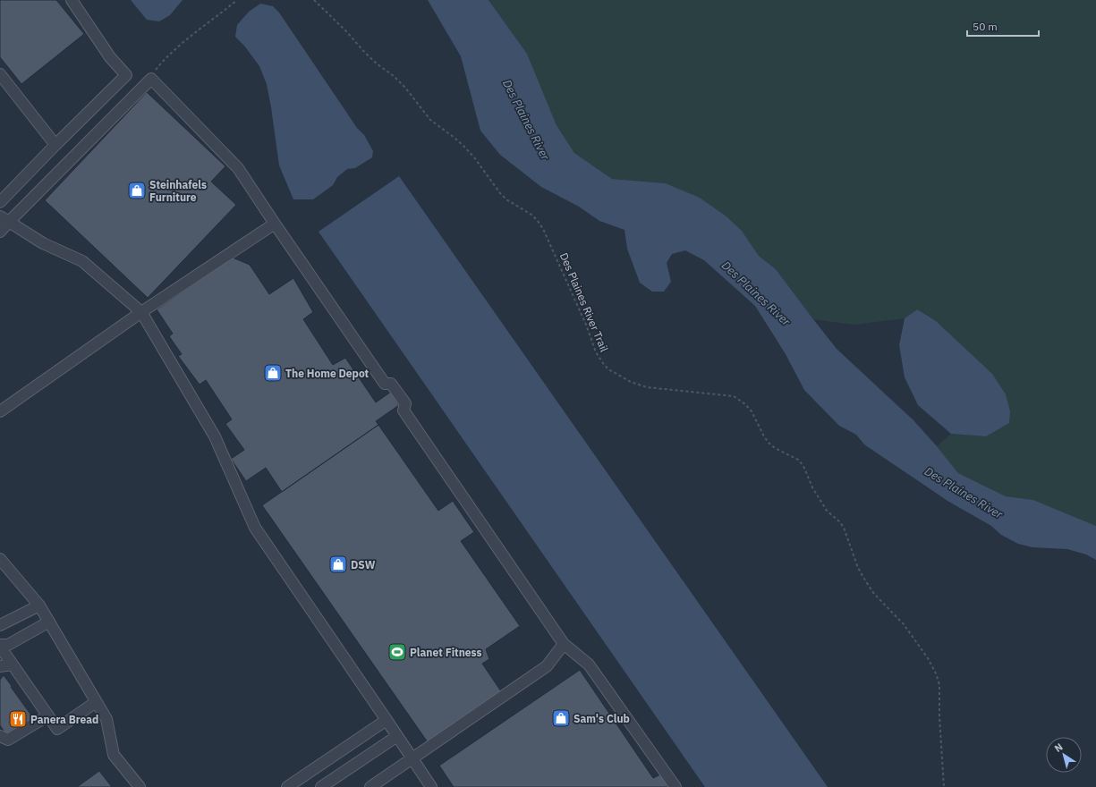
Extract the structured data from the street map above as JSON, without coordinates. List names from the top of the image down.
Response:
{
  "streets": {
    "path": ["Des Plaines River Trail"]
  },
  "water": ["Des Plaines River"],
  "places": {
    "shop": [
      "Steinhafels Furniture",
      "The Home Depot",
      "DSW",
      "Sam's Club"
    ],
    "sports": ["Planet Fitness"],
    "restaurant": ["Panera Bread"]
  },
  "scale_bar": "50 m",
  "north": "top left"
}
